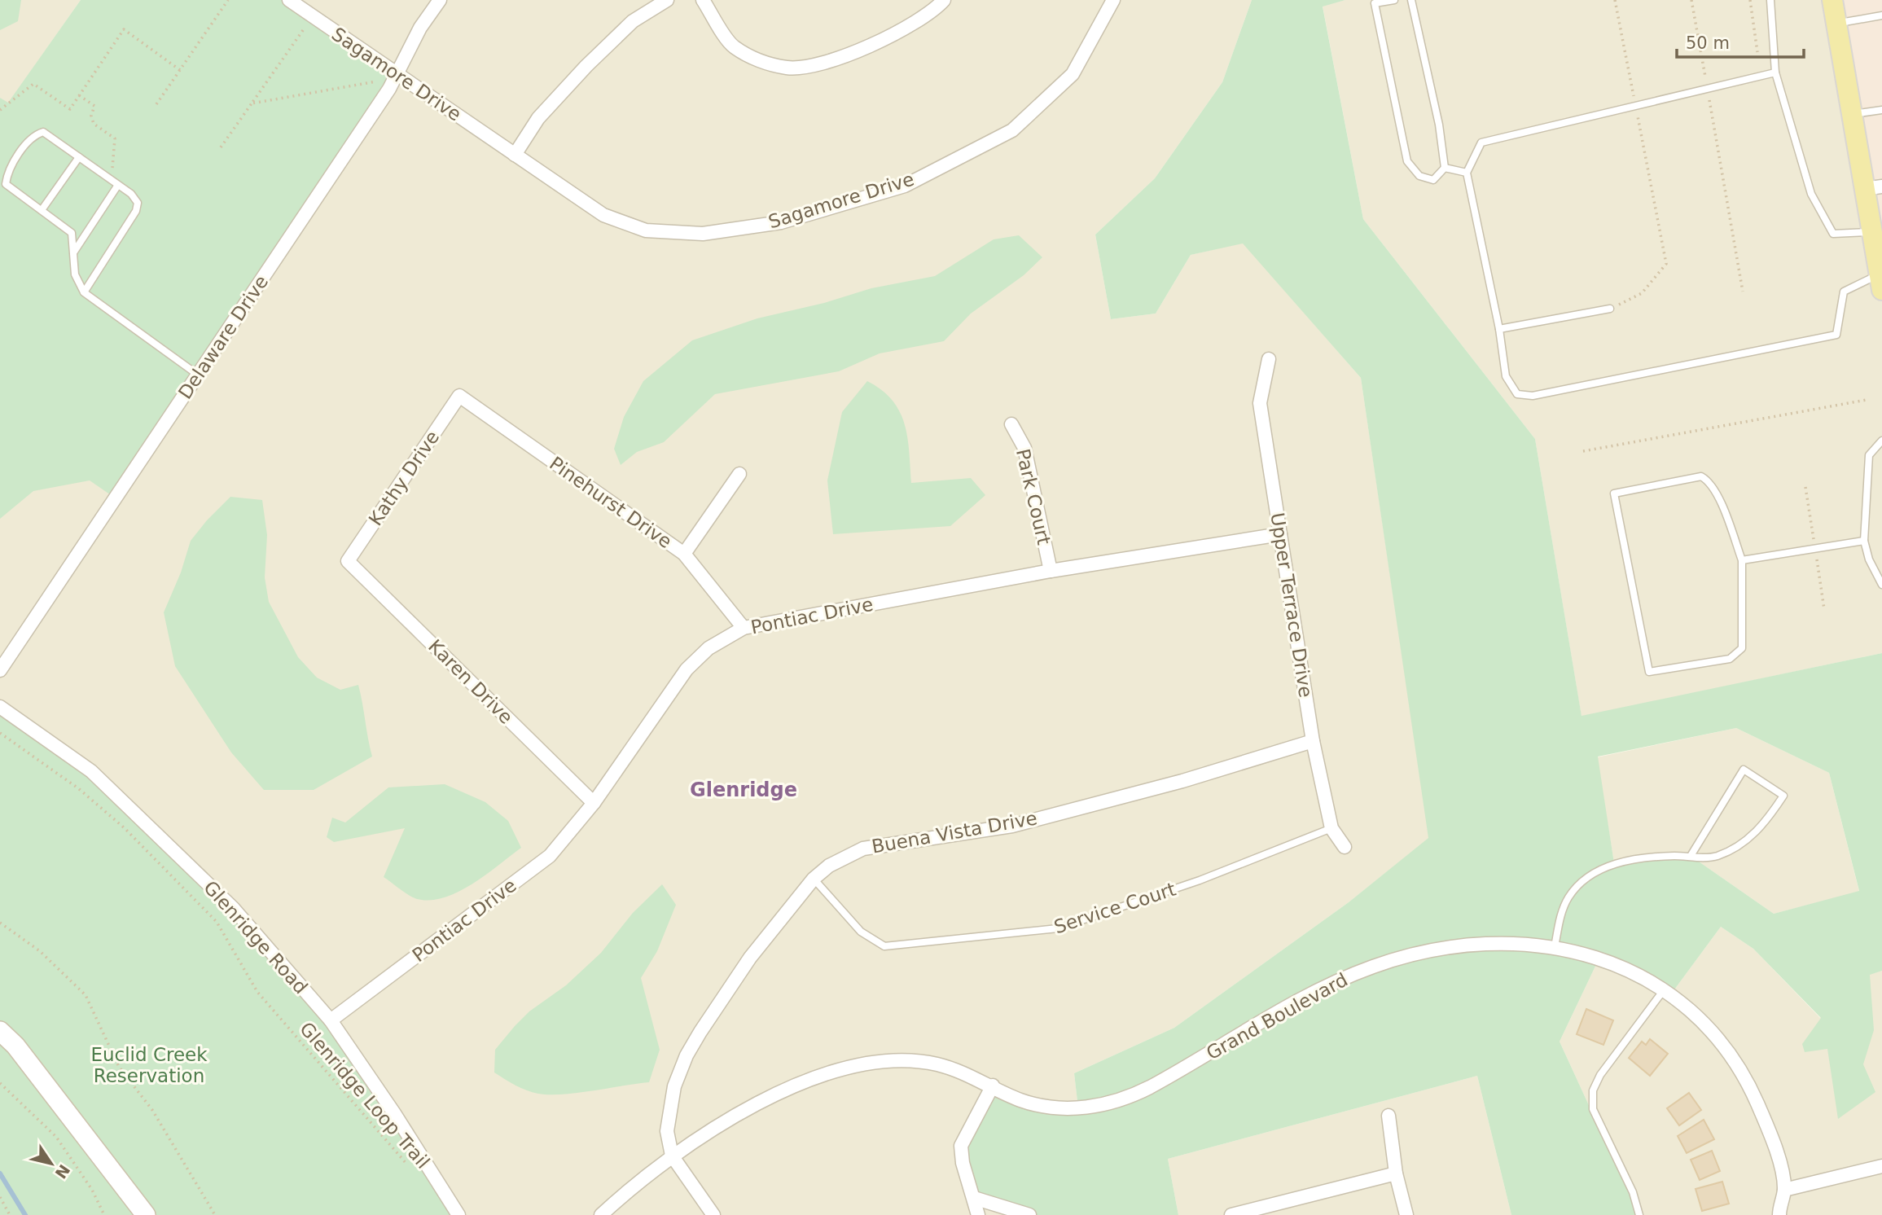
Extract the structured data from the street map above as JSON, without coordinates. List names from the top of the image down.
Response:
{
  "streets": {
    "street": [
      "Sagamore Drive",
      "Delaware Drive",
      "Kathy Drive",
      "Park Court",
      "Pinehurst Drive",
      "Upper Terrace Drive",
      "Pontiac Drive",
      "Karen Drive",
      "Buena Vista Drive",
      "Glenridge Road",
      "Grand Boulevard"
    ],
    "lane": ["Service Court"],
    "path": ["Glenridge Loop Trail"]
  },
  "crossings": [
    ["Sagamore Drive", "Delaware Drive"],
    ["Kathy Drive", "Pinehurst Drive"],
    ["Kathy Drive", "Karen Drive"],
    ["Park Court", "Pontiac Drive"],
    ["Pinehurst Drive", "Pontiac Drive"],
    ["Upper Terrace Drive", "Pontiac Drive"],
    ["Upper Terrace Drive", "Buena Vista Drive"],
    ["Upper Terrace Drive", "Service Court"],
    ["Pontiac Drive", "Karen Drive"],
    ["Pontiac Drive", "Glenridge Road"],
    ["Buena Vista Drive", "Service Court"],
    ["Buena Vista Drive", "Grand Boulevard"]
  ],
  "districts": ["Glenridge"],
  "parks": ["Euclid Creek Reservation"],
  "scale_bar": "50 m",
  "north": "bottom right"
}
